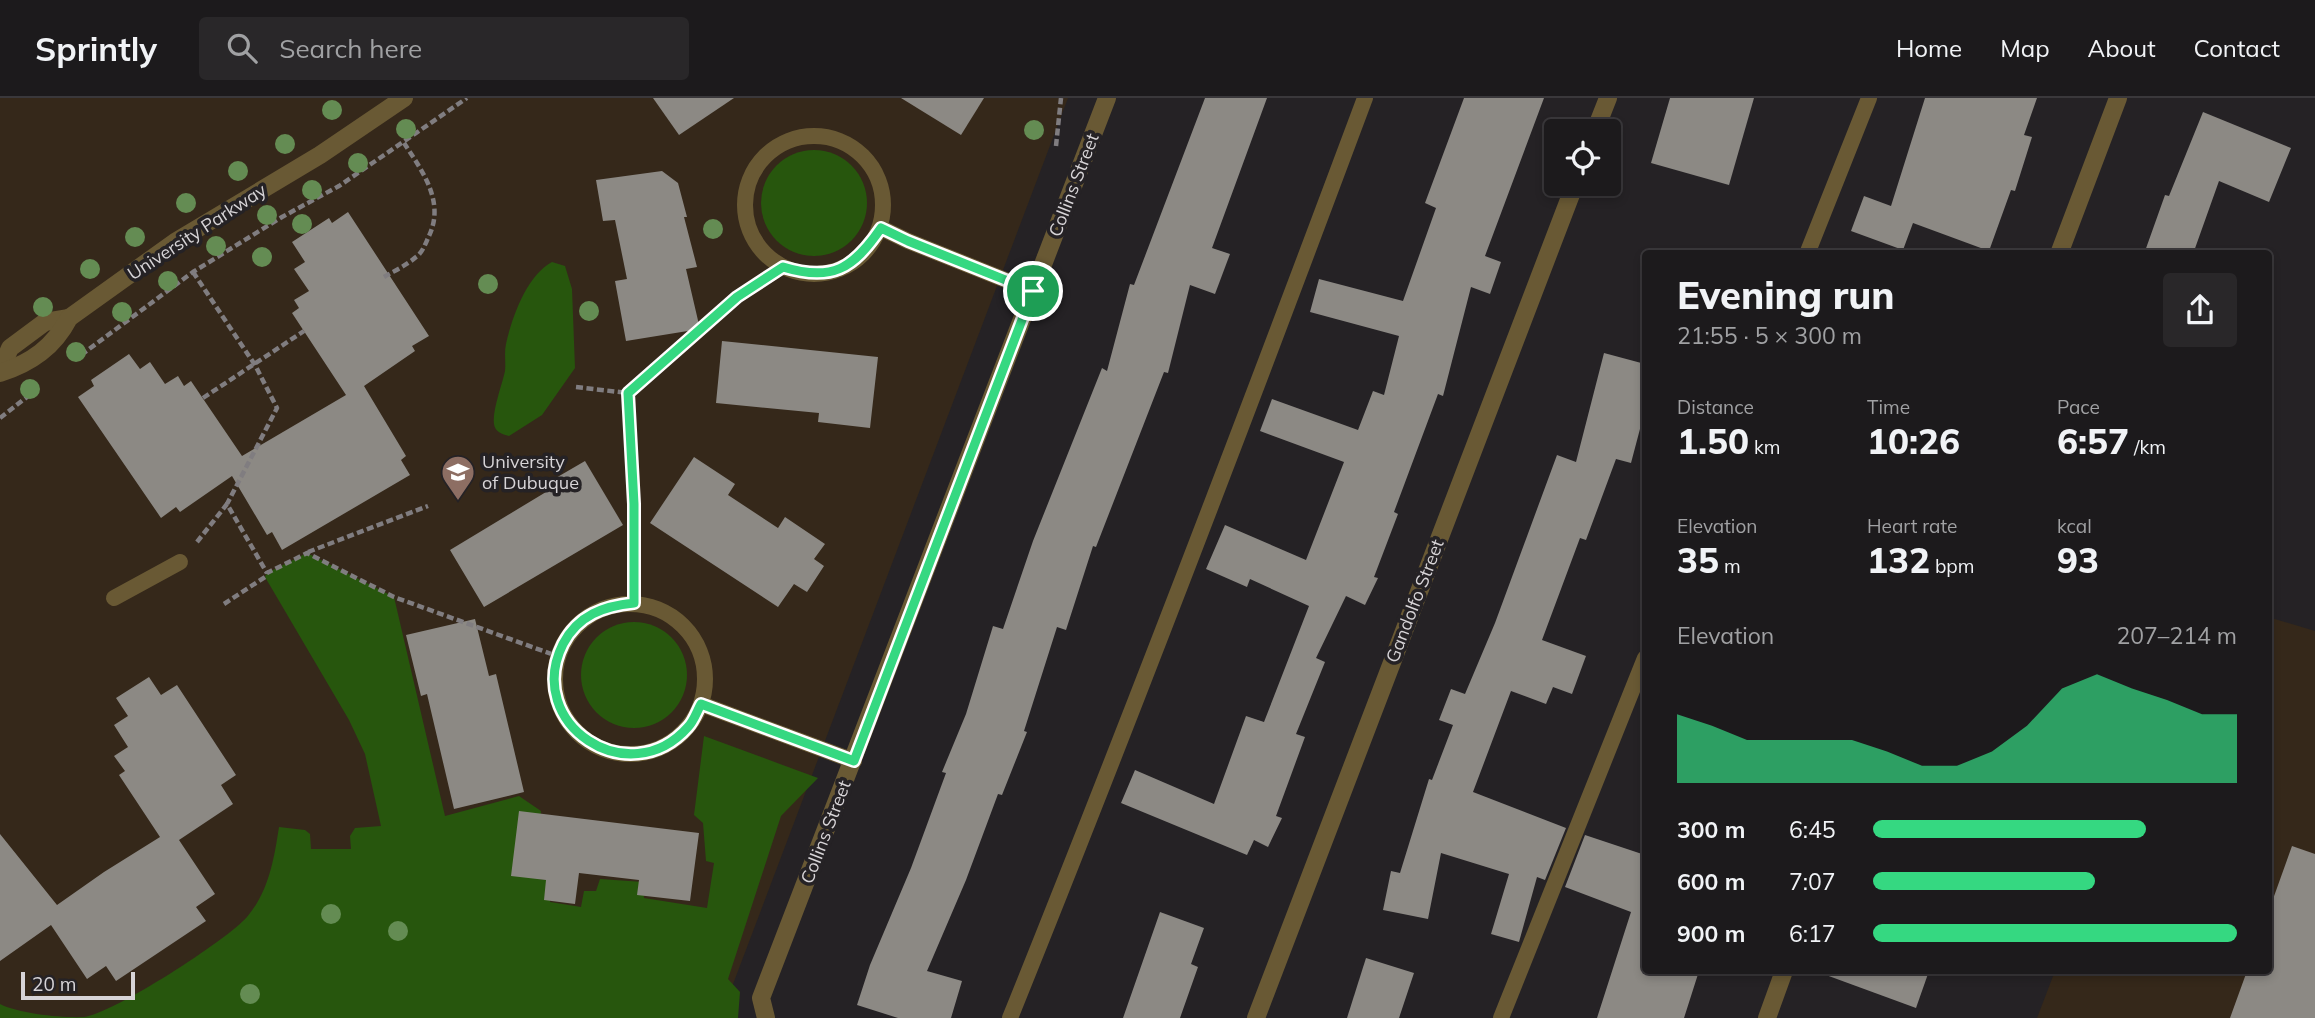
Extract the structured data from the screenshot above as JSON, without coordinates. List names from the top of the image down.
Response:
{
  "streets": {
    "street": ["Collins Street", "University Parkway", "Gandolfo Street"]
  },
  "places": {
    "school or university": ["University of Dubuque"]
  },
  "scale_bar": "20 m",
  "page": {
    "header": "Sprintly",
    "search": "Search here",
    "nav": [
      "Home",
      "Map",
      "About",
      "Contact"
    ],
    "heading": ["Evening run", "21:55 · 5 × 300 m"],
    "stats": [
      ["Distance", "1.50 km"],
      ["Time", "10:26"],
      ["Pace", "6:57 /km"],
      ["Elevation", "35 m"],
      ["Heart rate", "132 bpm"],
      ["kcal", "93"]
    ],
    "chart": ["Elevation", "207–214 m"],
    "list": [
      {
        "name": "300 m",
        "note": "6:45"
      },
      {
        "name": "600 m",
        "note": "7:07"
      },
      {
        "name": "900 m",
        "note": "6:17"
      }
    ],
    "scale": "20 m"
  }
}
